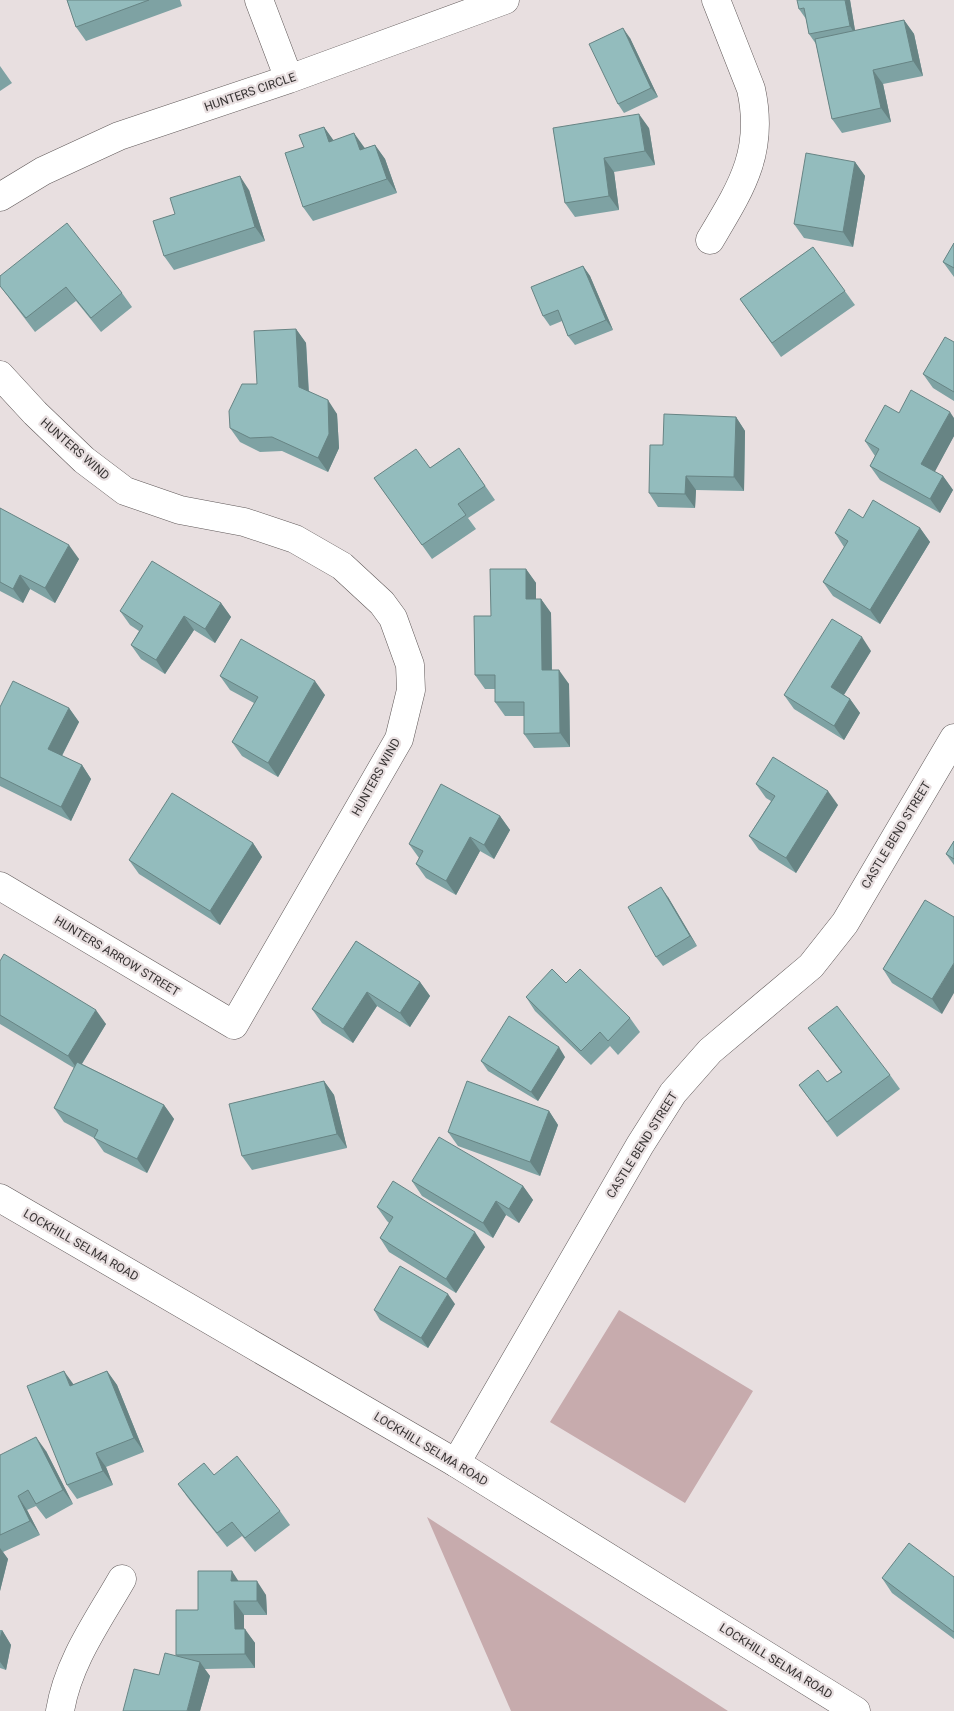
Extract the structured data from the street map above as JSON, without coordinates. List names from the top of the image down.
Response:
{
  "streets": {
    "street": [
      "HUNTERS CIRCLE",
      "HUNTERS WIND",
      "CASTLE BEND STREET",
      "HUNTERS ARROW STREET",
      "LOCKHILL SELMA ROAD"
    ]
  },
  "crossings": [
    ["HUNTERS WIND", "HUNTERS ARROW STREET"],
    ["CASTLE BEND STREET", "LOCKHILL SELMA ROAD"]
  ]
}
